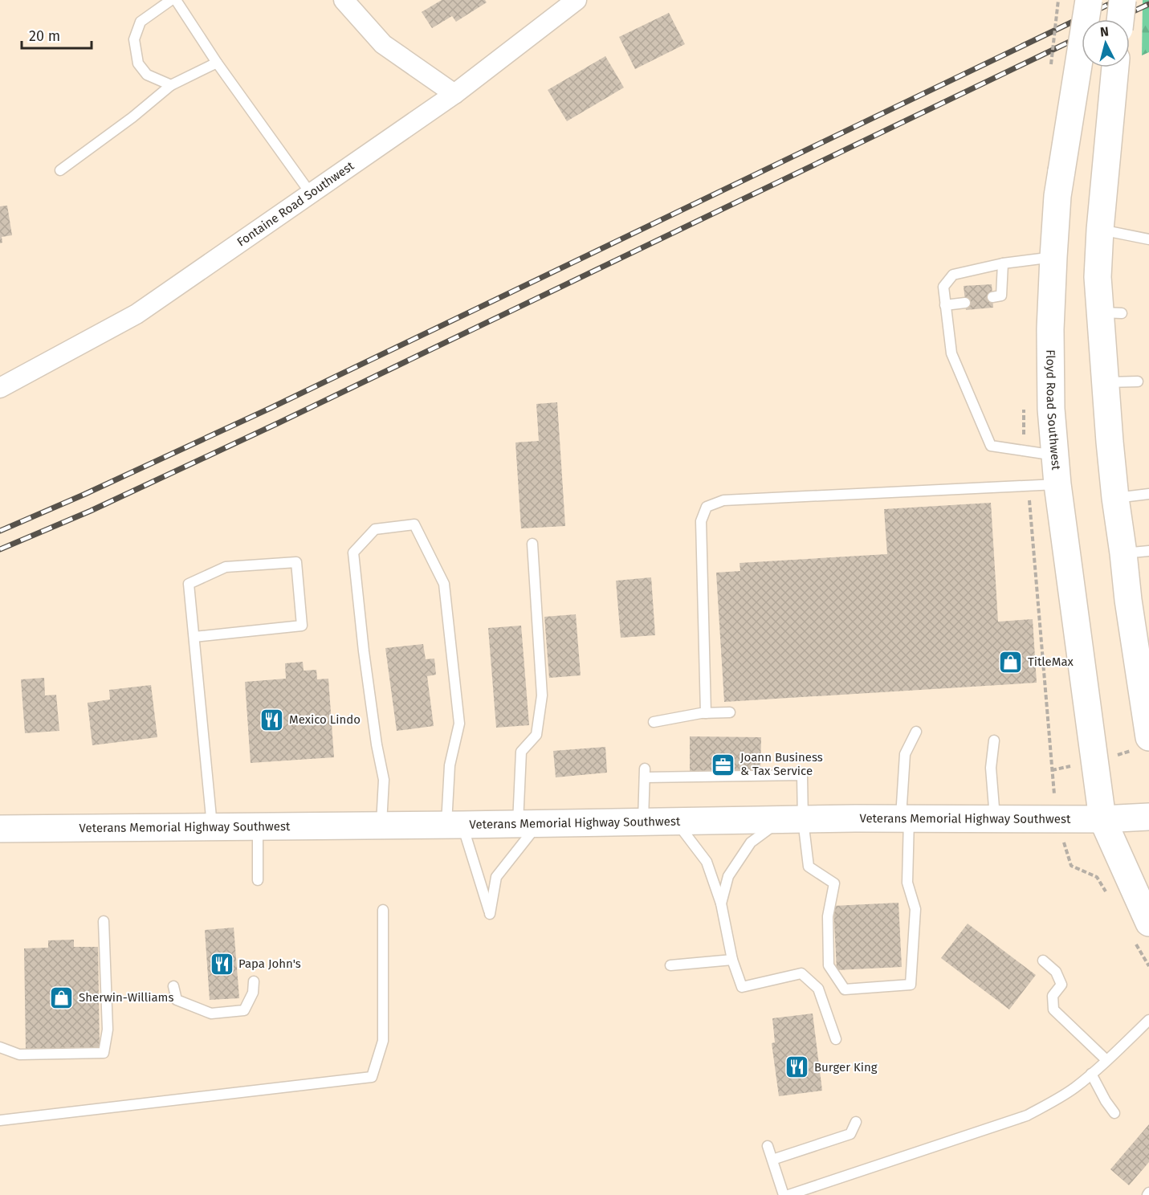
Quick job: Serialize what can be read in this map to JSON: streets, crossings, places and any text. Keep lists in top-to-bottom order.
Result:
{
  "streets": {
    "main road": ["Floyd Road Southwest", "Veterans Memorial Highway Southwest"],
    "street": ["Fontaine Road Southwest"]
  },
  "crossings": [
    ["Floyd Road Southwest", "Veterans Memorial Highway Southwest"]
  ],
  "places": {
    "shop": ["TitleMax", "Sherwin-Williams"],
    "restaurant": ["Mexico Lindo", "Papa John's", "Burger King"],
    "office": ["Joann Business & Tax Service"]
  },
  "scale_bar": "20 m",
  "north": "top"
}
